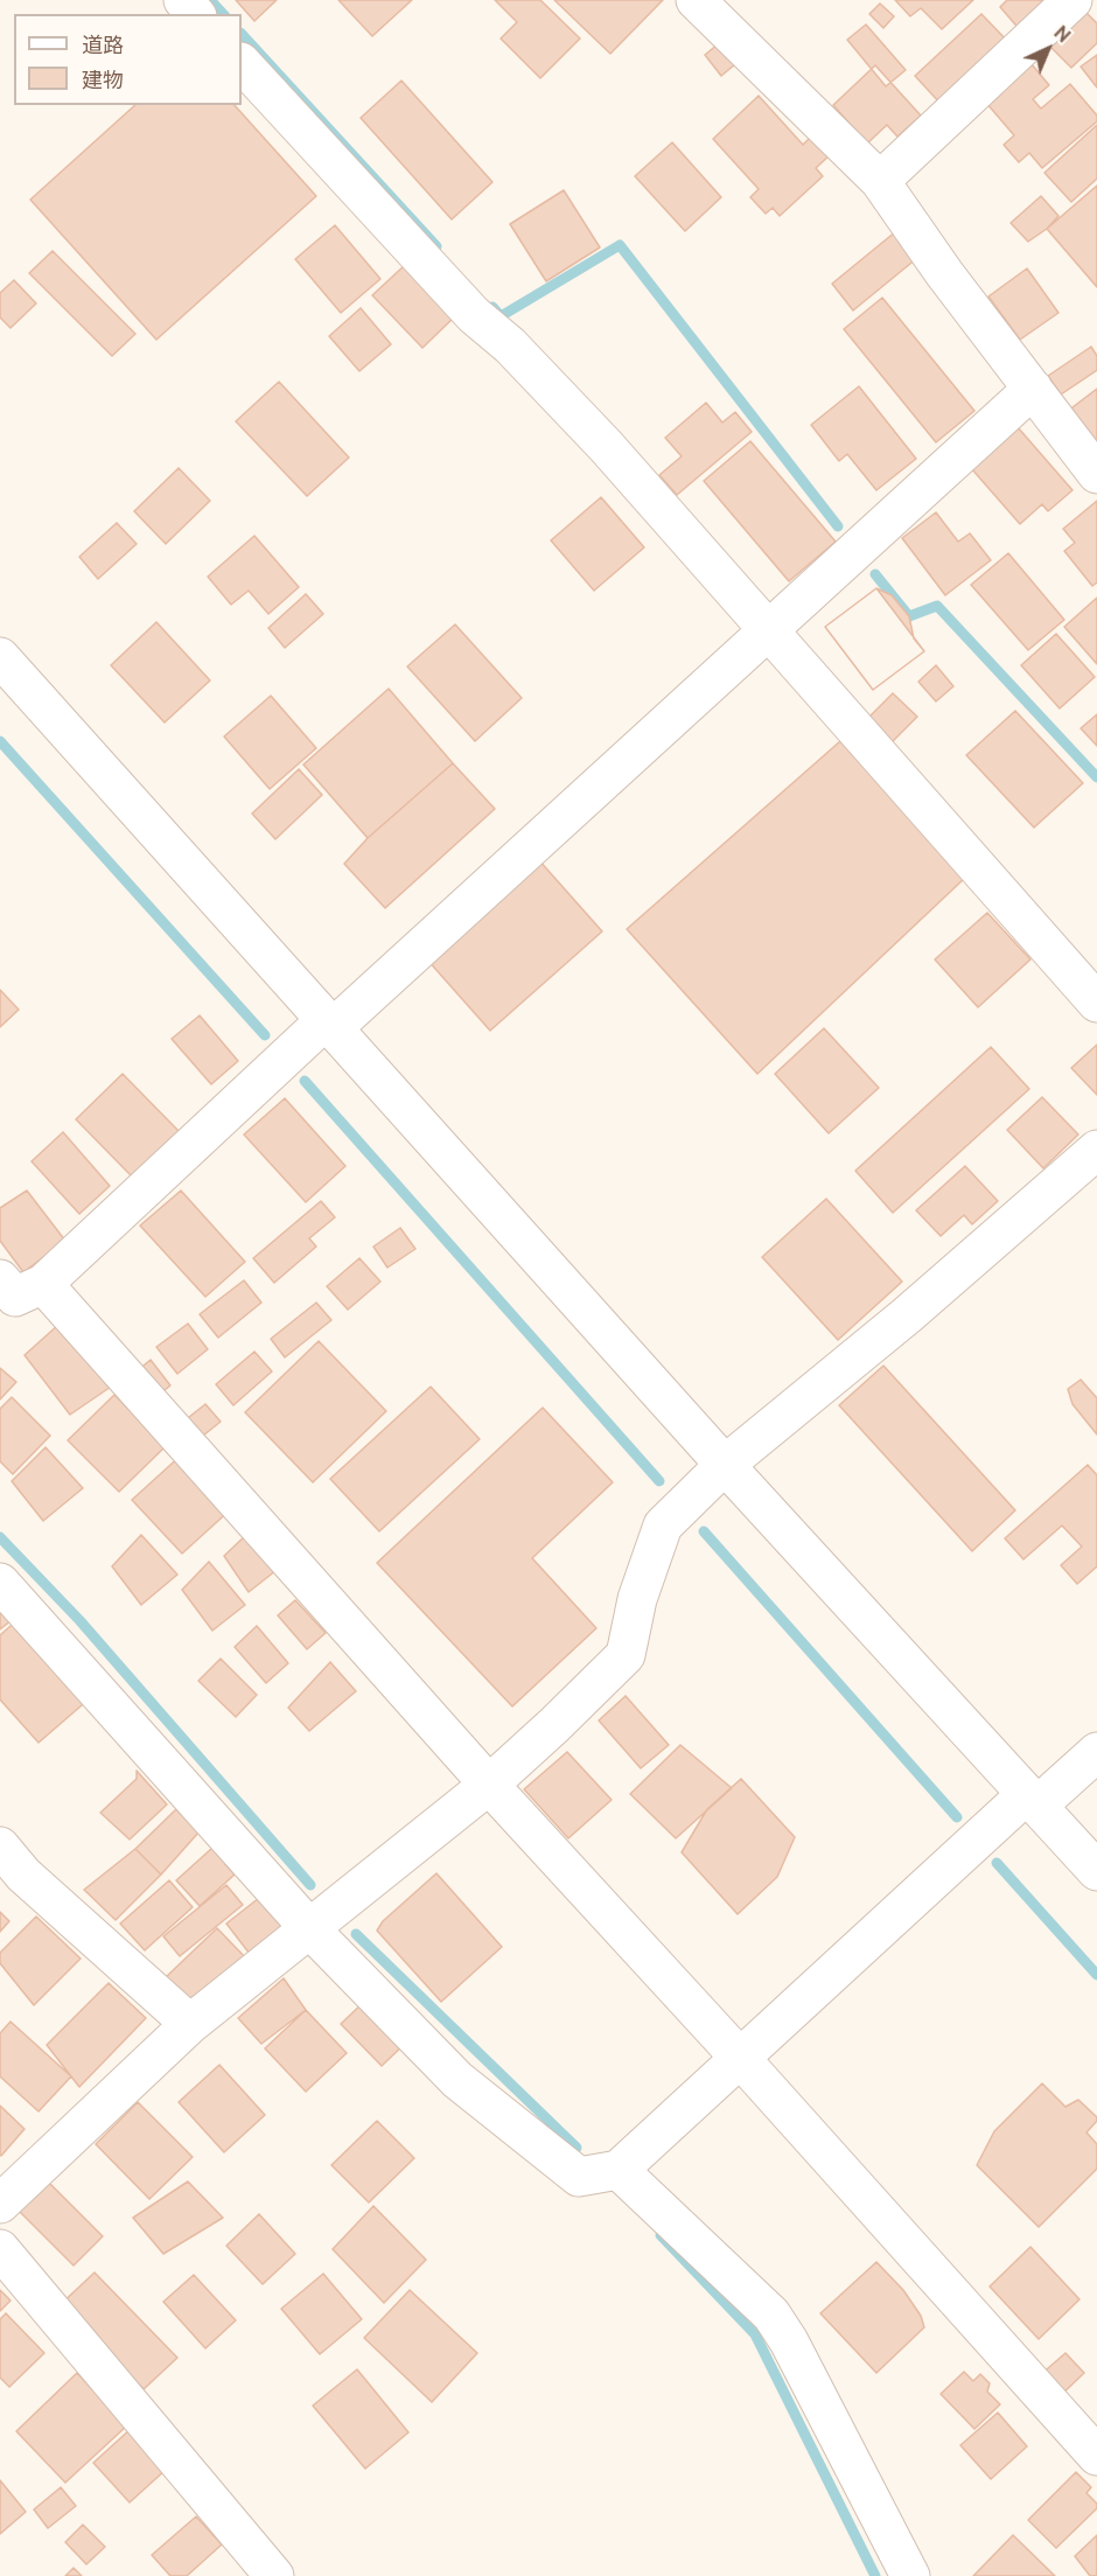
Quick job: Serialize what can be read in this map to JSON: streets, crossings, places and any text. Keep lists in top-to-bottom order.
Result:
{
  "legend": ["道路", "建物"],
  "north": "top right"
}
